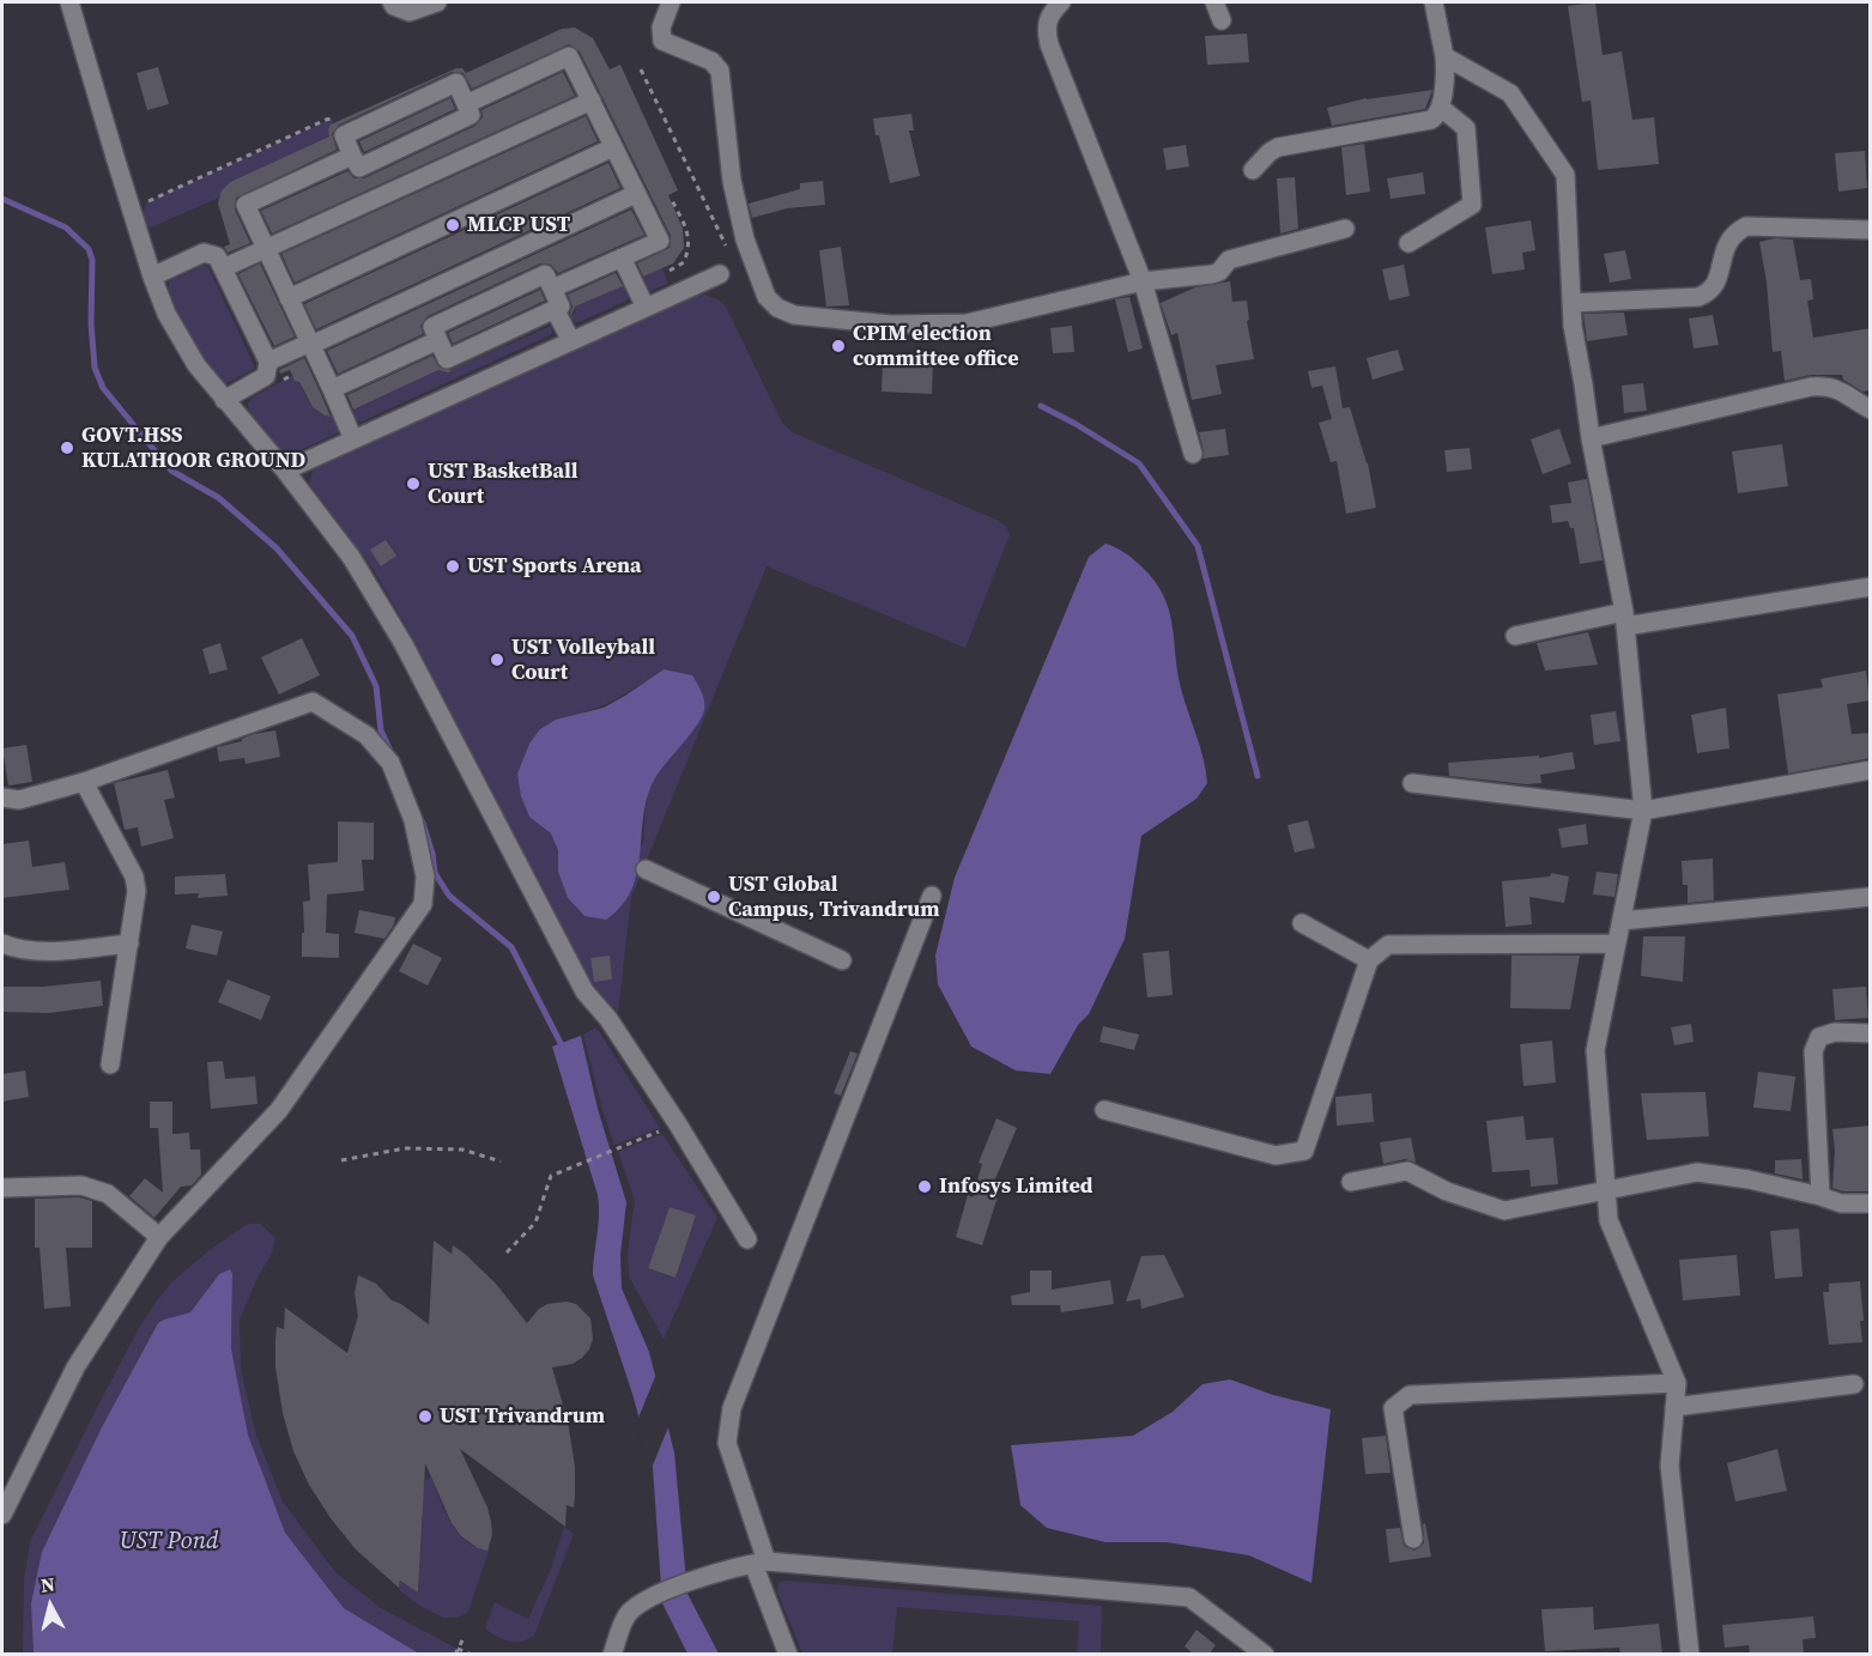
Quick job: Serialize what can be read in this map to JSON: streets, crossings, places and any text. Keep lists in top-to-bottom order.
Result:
{
  "water": ["UST Pond"],
  "places": [
    "MLCP UST",
    "CPIM election committee office",
    "GOVT.HSS KULATHOOR GROUND",
    "UST BasketBall Court",
    "UST Sports Arena",
    "UST Volleyball Court",
    "UST Global Campus, Trivandrum",
    "Infosys Limited",
    "UST Trivandrum"
  ],
  "north": "top"
}
